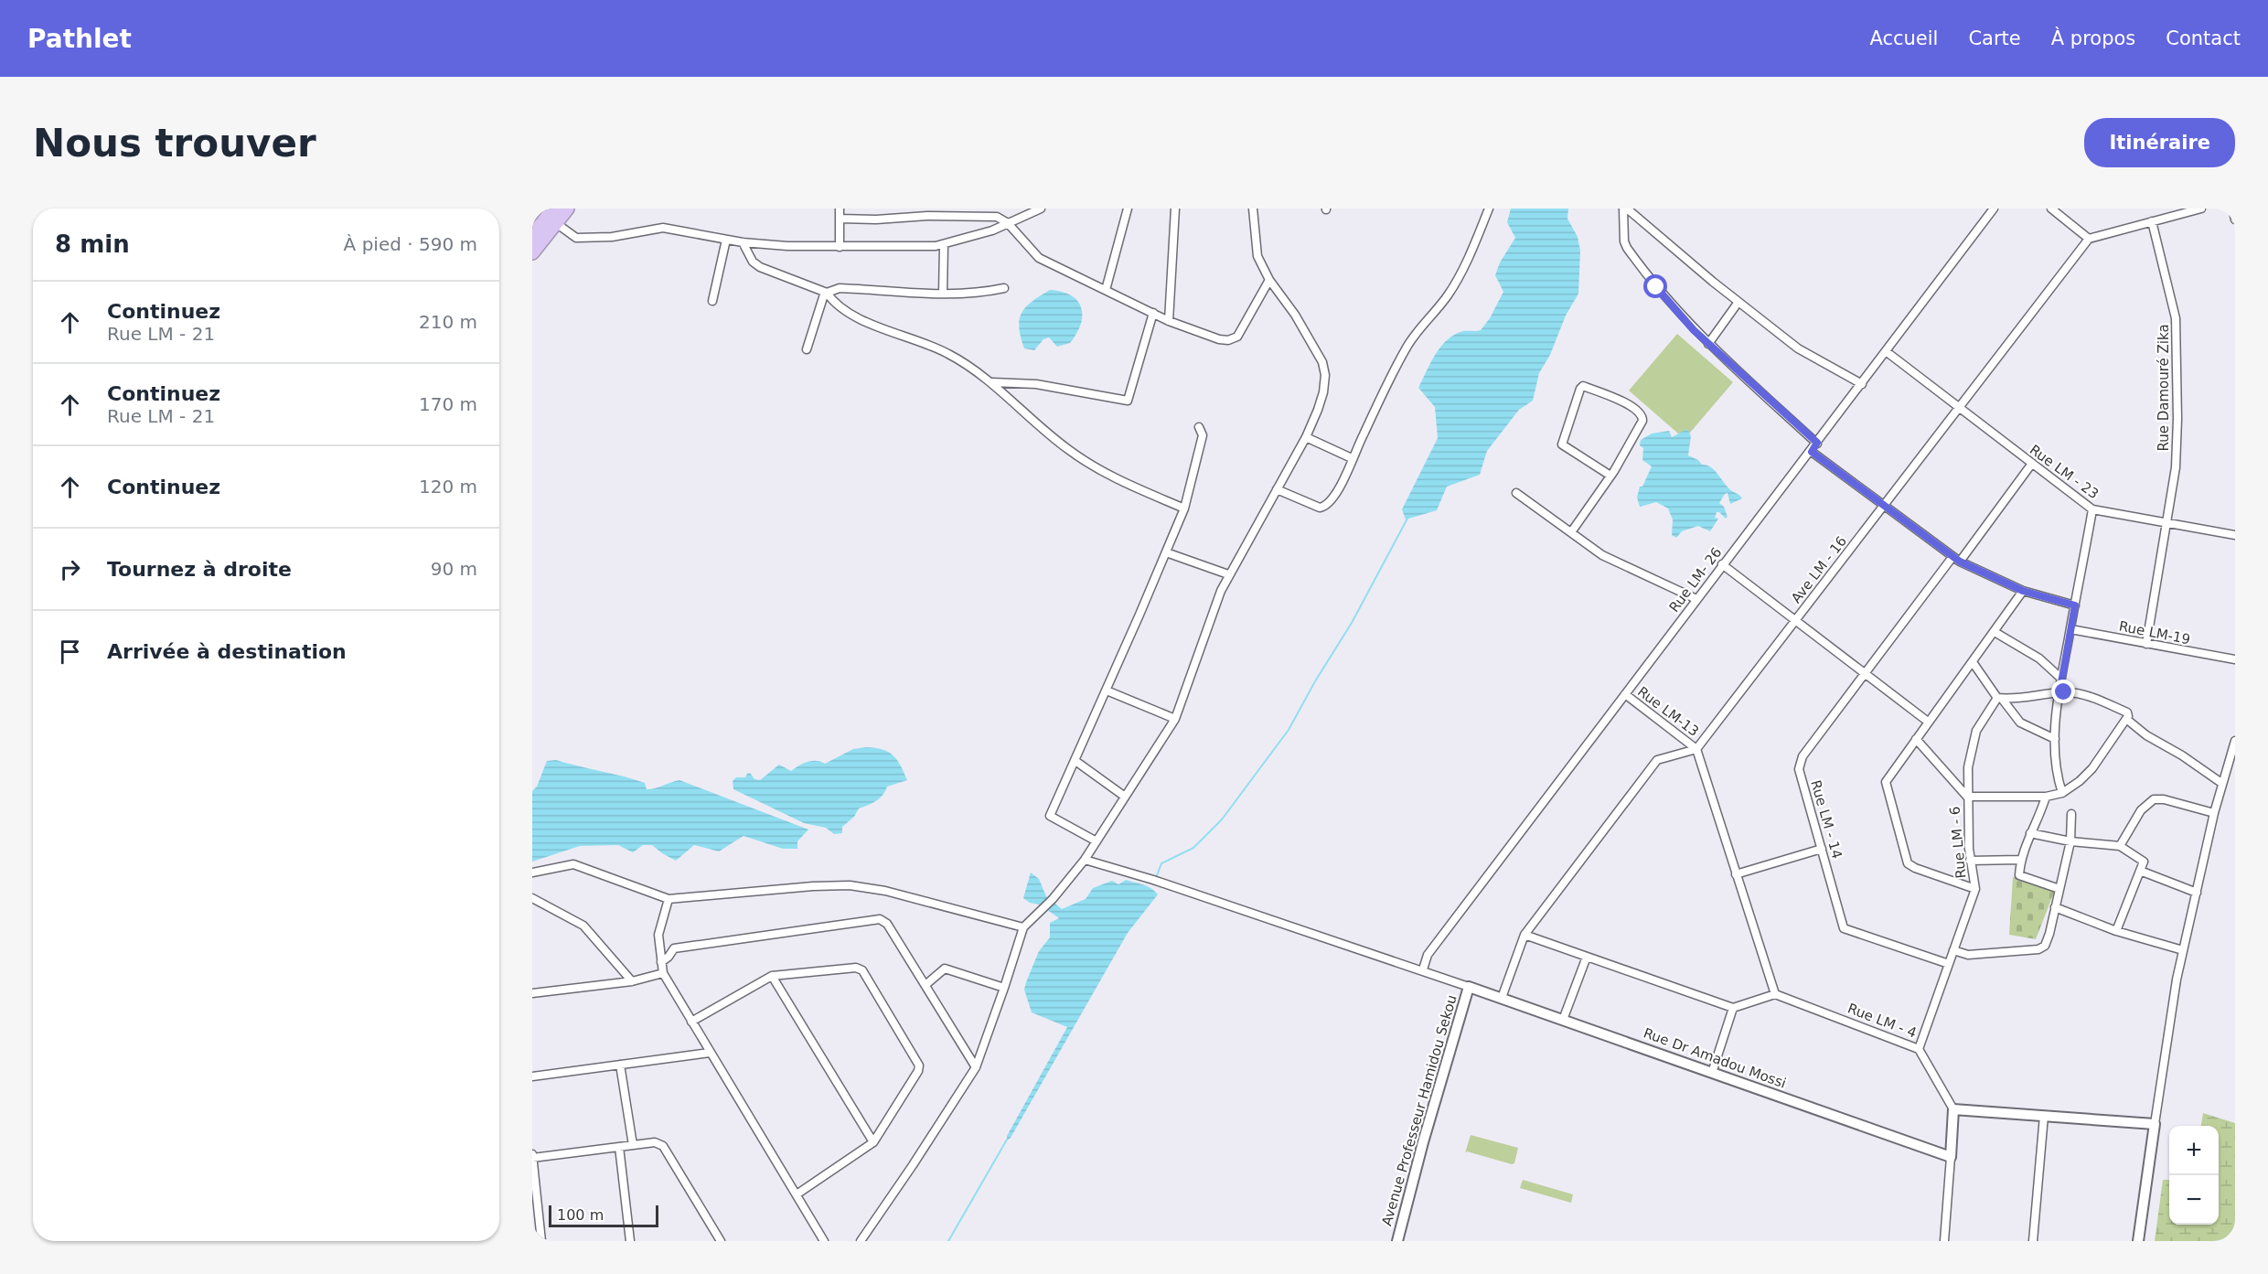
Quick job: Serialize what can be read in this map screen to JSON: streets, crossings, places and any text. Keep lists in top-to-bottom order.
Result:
{
  "streets": {
    "street": [
      "Rue Damouré Zika",
      "Rue LM - 23",
      "Ave LM - 16",
      "Rue LM- 26",
      "Rue LM-19",
      "Rue LM-13",
      "Rue LM - 14",
      "Rue LM - 6",
      "Rue LM - 4",
      "Rue Dr Amadou Mossi",
      "Avenue Professeur Hamidou Sekou"
    ]
  },
  "crossings": [
    ["Rue Damouré Zika", "Rue LM - 23"],
    ["Rue Damouré Zika", "Rue LM-19"],
    ["Rue LM - 23", "Ave LM - 16"],
    ["Rue LM - 23", "Rue LM- 26"],
    ["Ave LM - 16", "Rue LM-13"],
    ["Rue LM- 26", "Rue LM-13"],
    ["Rue LM - 14", "Rue LM - 6"],
    ["Rue LM - 6", "Rue LM - 4"],
    ["Rue Dr Amadou Mossi", "Avenue Professeur Hamidou Sekou"]
  ],
  "scale_bar": "100 m",
  "page": {
    "header": "Pathlet",
    "nav": [
      "Accueil",
      "Carte",
      "À propos",
      "Contact"
    ],
    "buttons": "Itinéraire",
    "title": "Nous trouver",
    "heading": ["8 min", "À pied · 590 m"],
    "list": [
      ["Continuez", "Rue LM - 21", "210 m"],
      ["Continuez", "Rue LM - 21", "170 m"],
      ["Continuez", "120 m"],
      ["Tournez à droite", "90 m"],
      "Arrivée à destination"
    ],
    "map_buttons": ["+", "−"],
    "scale": "100 m"
  }
}
